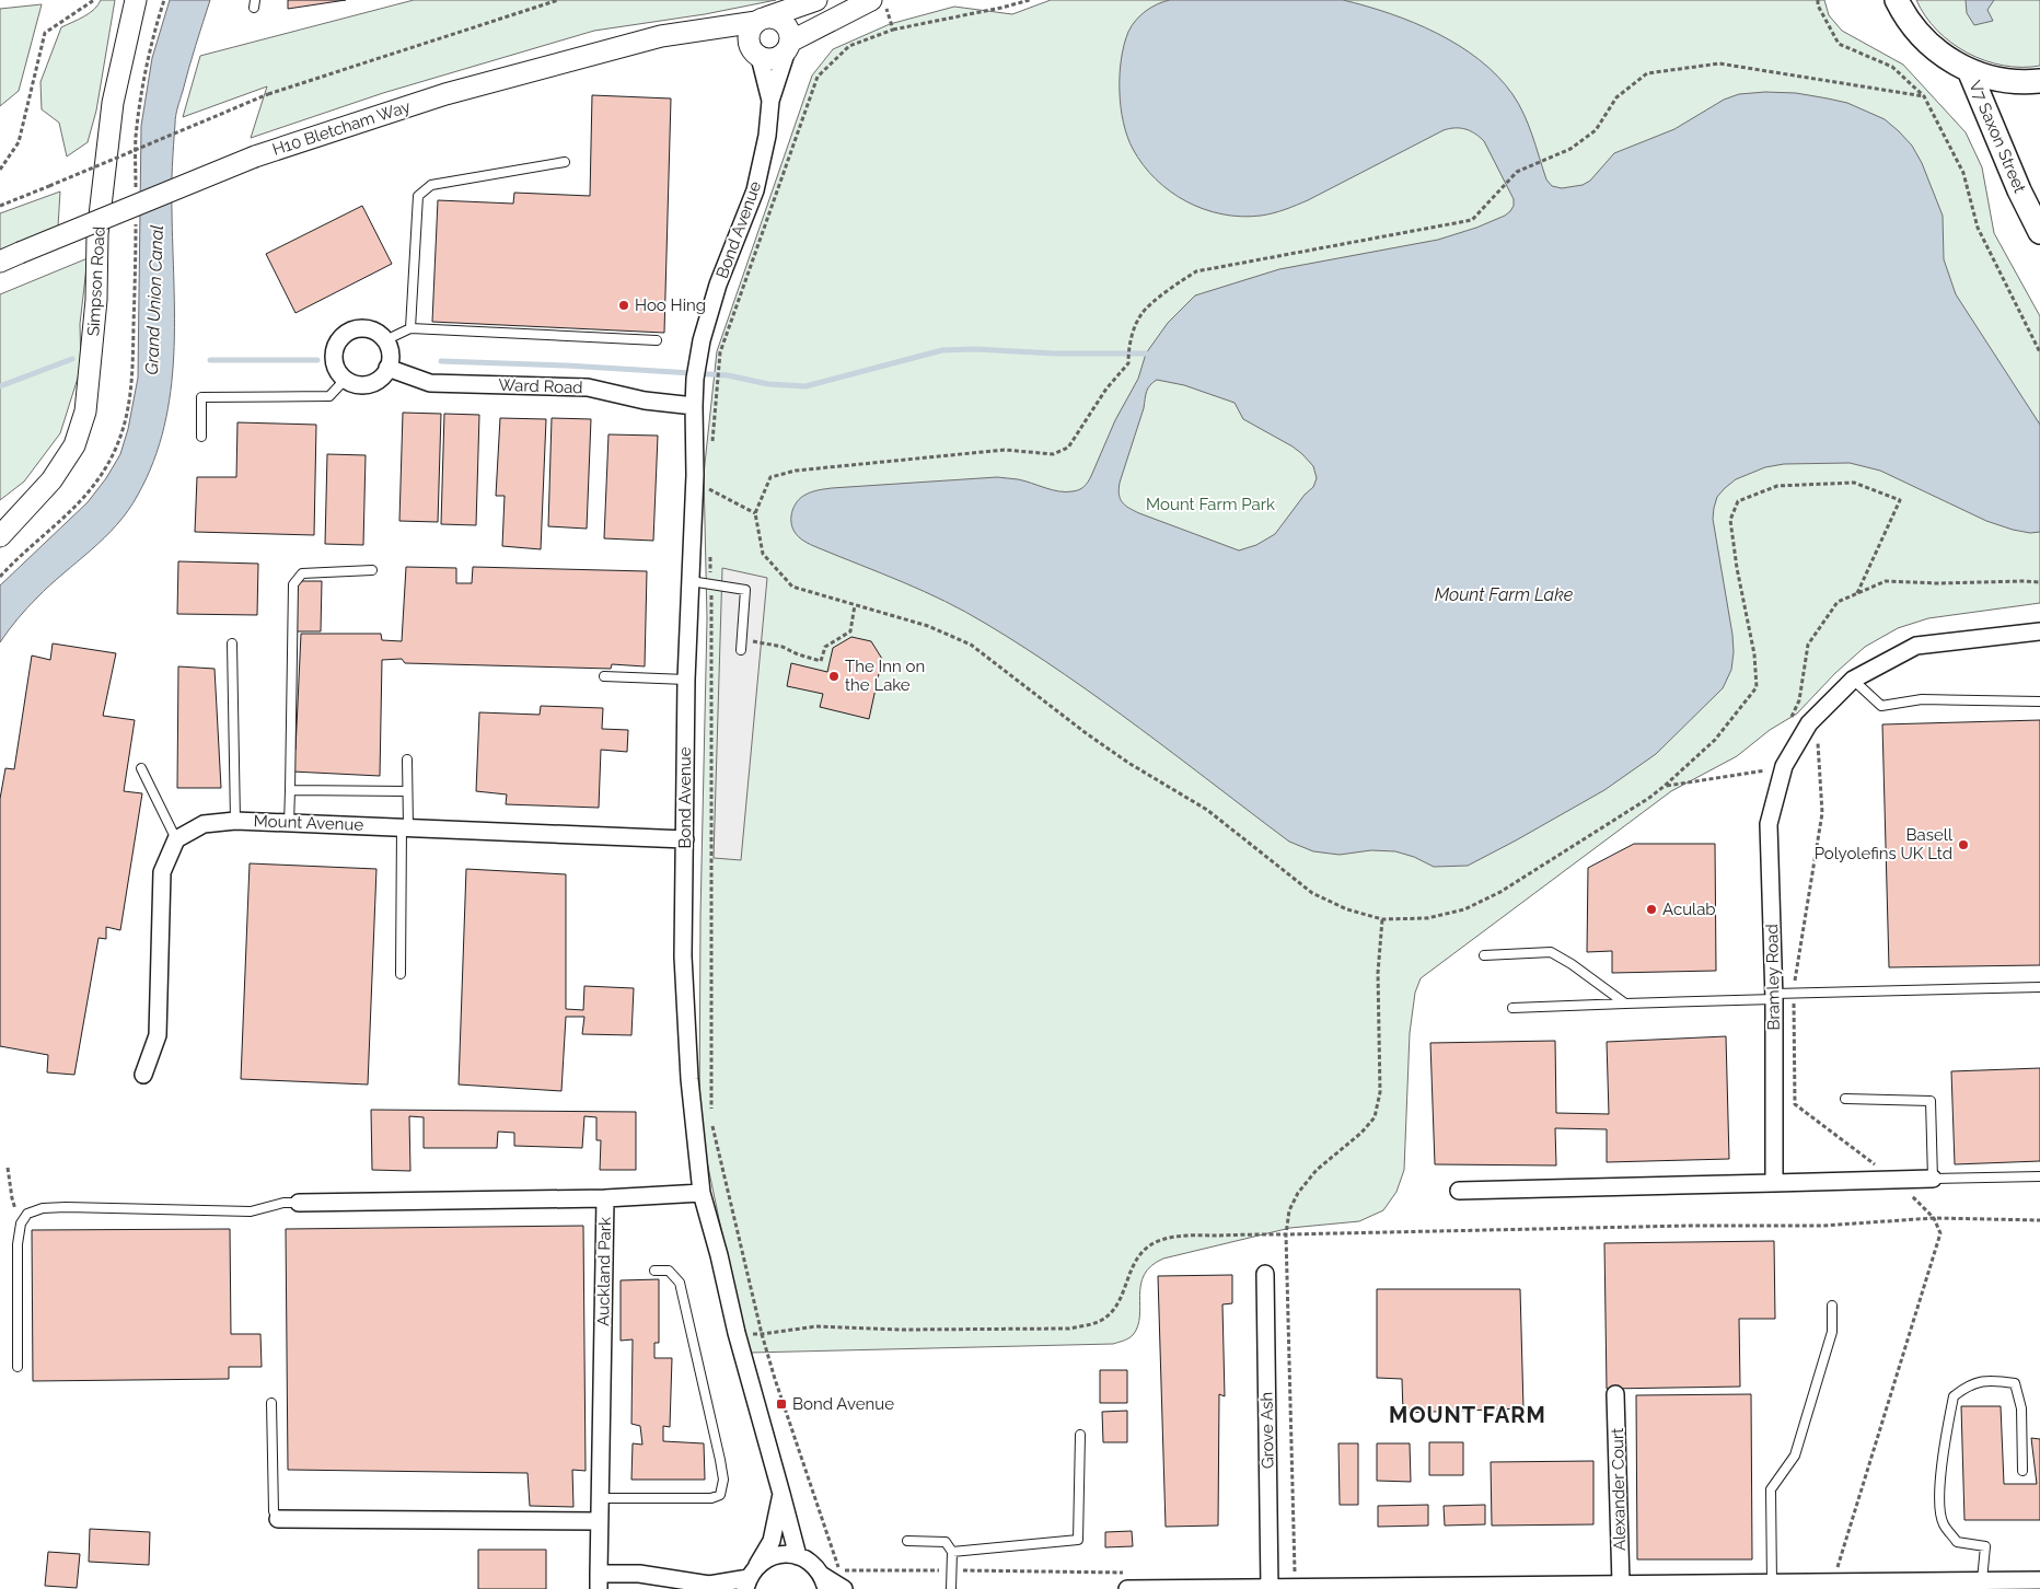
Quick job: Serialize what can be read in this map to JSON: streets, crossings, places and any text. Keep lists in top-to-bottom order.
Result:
{
  "streets": {
    "main road": ["V7 Saxon Street"],
    "street": [
      "H10 Bletcham Way",
      "Bond Avenue",
      "Simpson Road",
      "Ward Road",
      "Mount Avenue",
      "Bramley Road",
      "Auckland Park",
      "Grove Ash",
      "Alexander Court"
    ]
  },
  "crossings": [
    ["H10 Bletcham Way", "Bond Avenue"],
    ["Bond Avenue", "Ward Road"],
    ["Bond Avenue", "Mount Avenue"],
    ["Bond Avenue", "Auckland Park"]
  ],
  "districts": ["MOUNT FARM"],
  "water": ["Grand Union Canal", "Mount Farm Lake"],
  "parks": ["Mount Farm Park"],
  "places": {
    "other": [
      "Hoo Hing",
      "The Inn on the Lake",
      "Basell Polyolefins UK Ltd",
      "Aculab"
    ],
    "transit": ["Bond Avenue"]
  }
}
